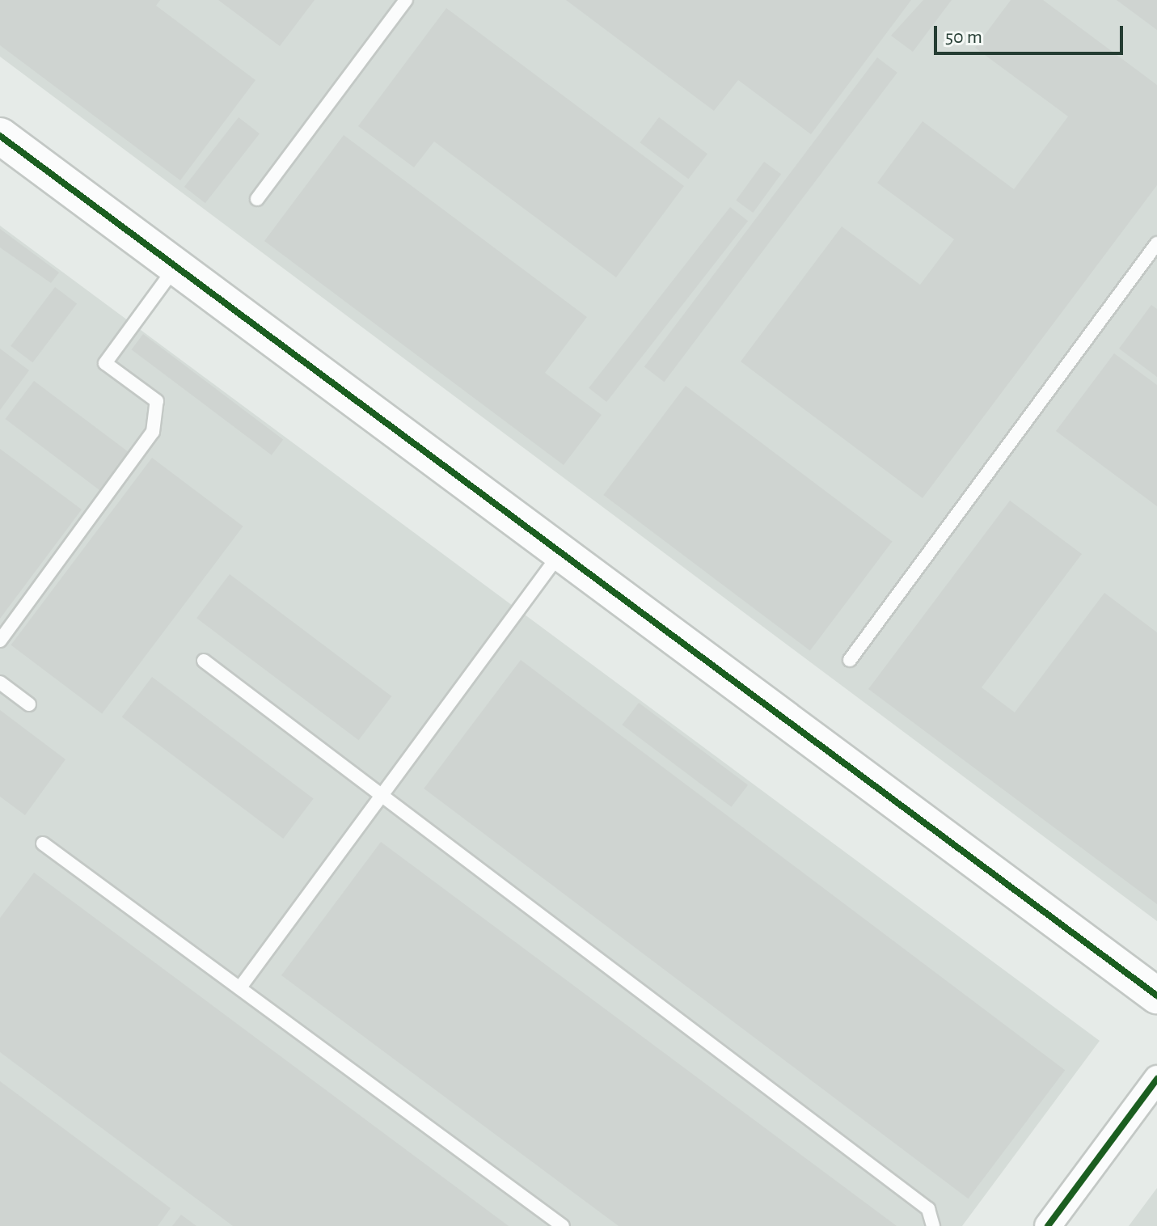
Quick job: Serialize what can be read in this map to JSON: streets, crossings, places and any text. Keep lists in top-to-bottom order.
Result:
{
  "scale_bar": "50 m"
}
